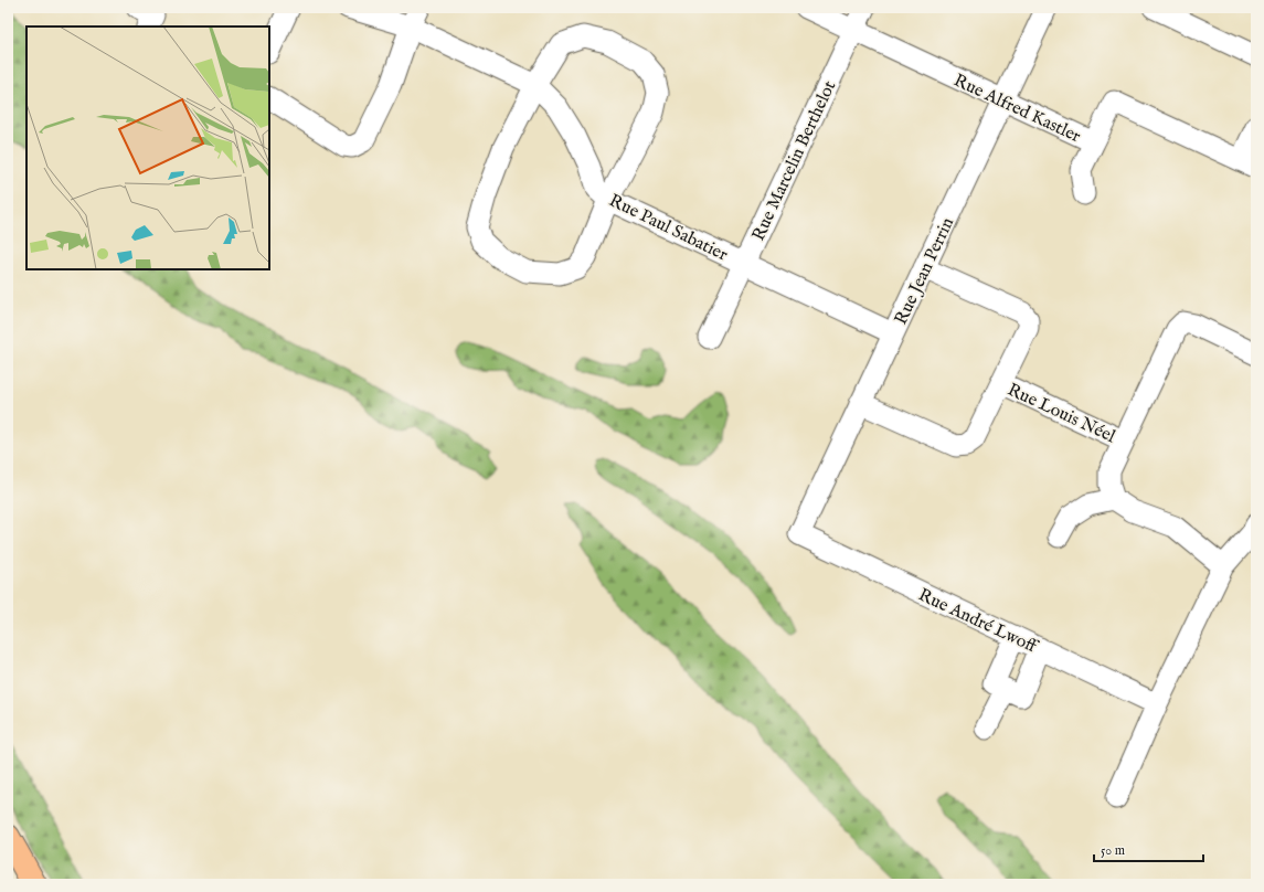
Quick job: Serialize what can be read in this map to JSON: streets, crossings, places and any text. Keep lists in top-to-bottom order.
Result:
{
  "streets": {
    "street": [
      "Rue Alfred Kastler",
      "Rue Marcelin Berthelot",
      "Rue Paul Sabatier",
      "Rue Jean Perrin",
      "Rue Louis Néel",
      "Rue André Lwoff"
    ]
  },
  "crossings": [
    ["Rue Alfred Kastler", "Rue Marcelin Berthelot"],
    ["Rue Alfred Kastler", "Rue Jean Perrin"],
    ["Rue Marcelin Berthelot", "Rue Paul Sabatier"],
    ["Rue Paul Sabatier", "Rue Jean Perrin"],
    ["Rue Jean Perrin", "Rue André Lwoff"]
  ],
  "scale_bar": "50 m"
}
